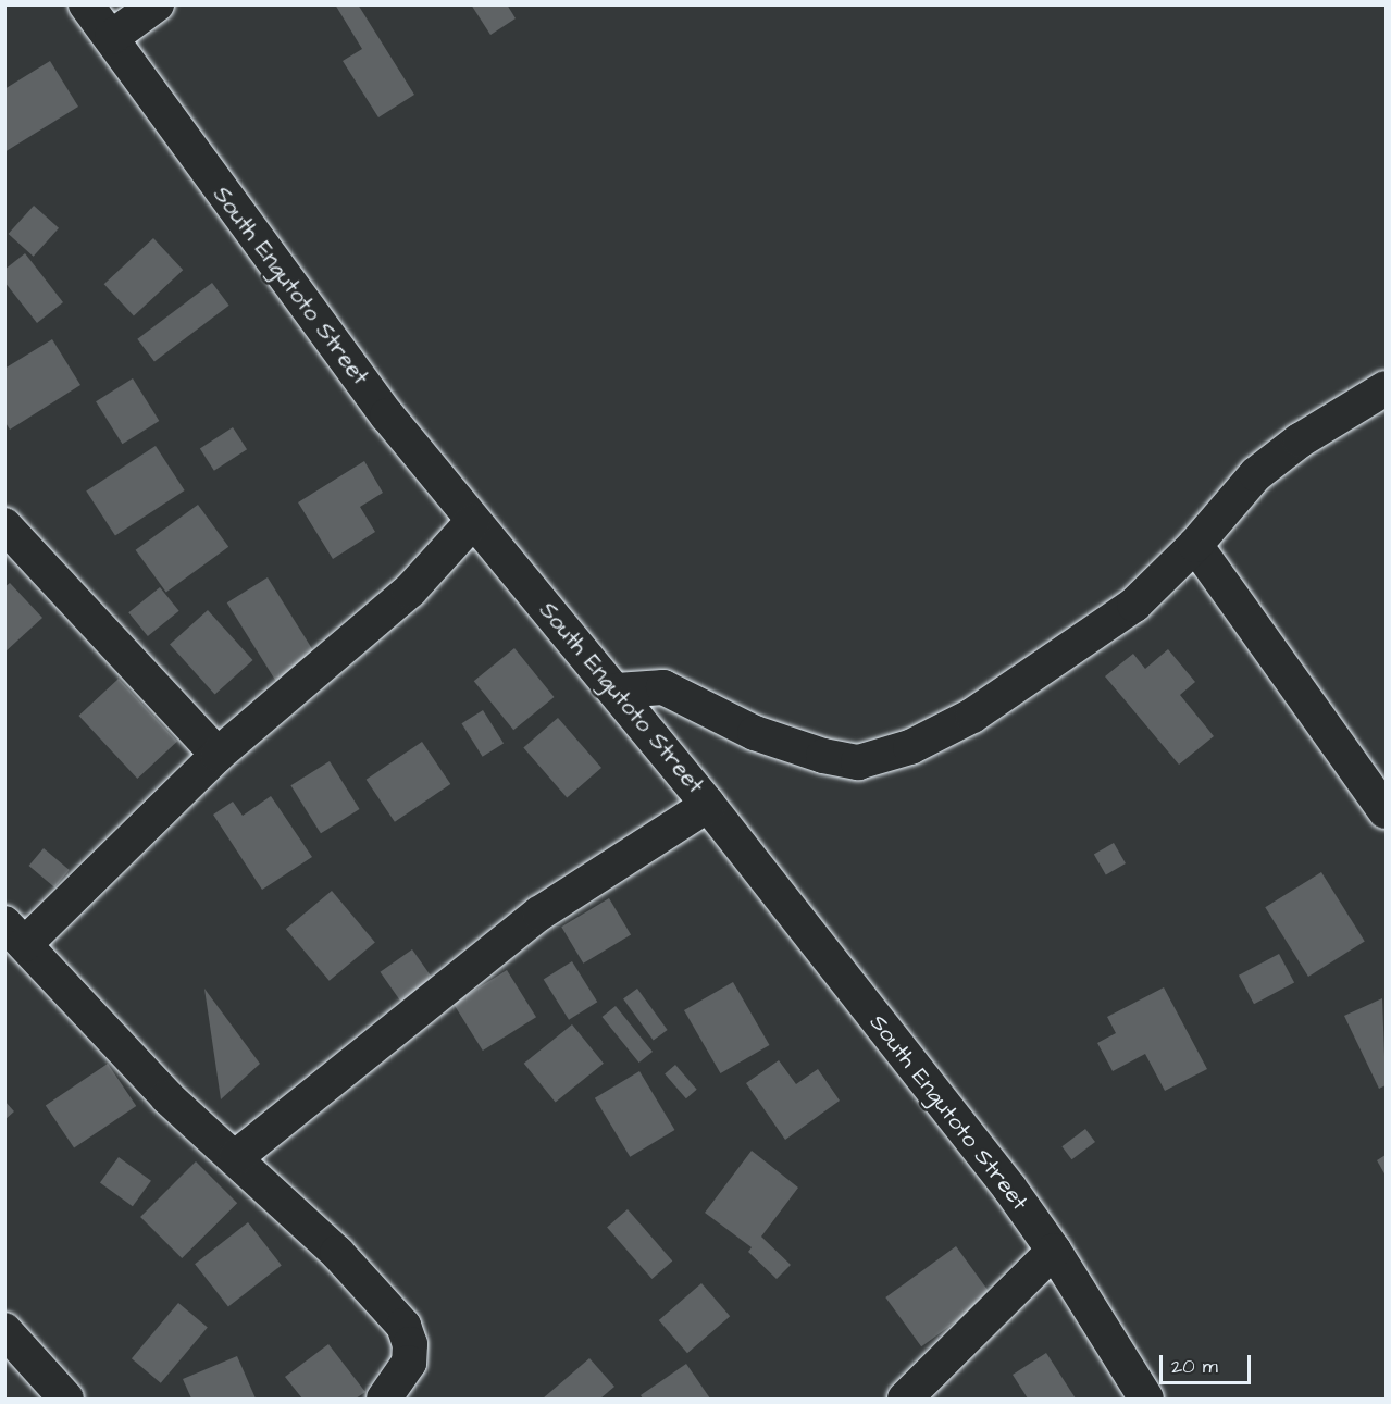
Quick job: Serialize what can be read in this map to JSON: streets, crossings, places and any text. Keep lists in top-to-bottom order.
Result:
{
  "streets": {
    "street": ["South Engutoto Street"]
  },
  "scale_bar": "20 m"
}
